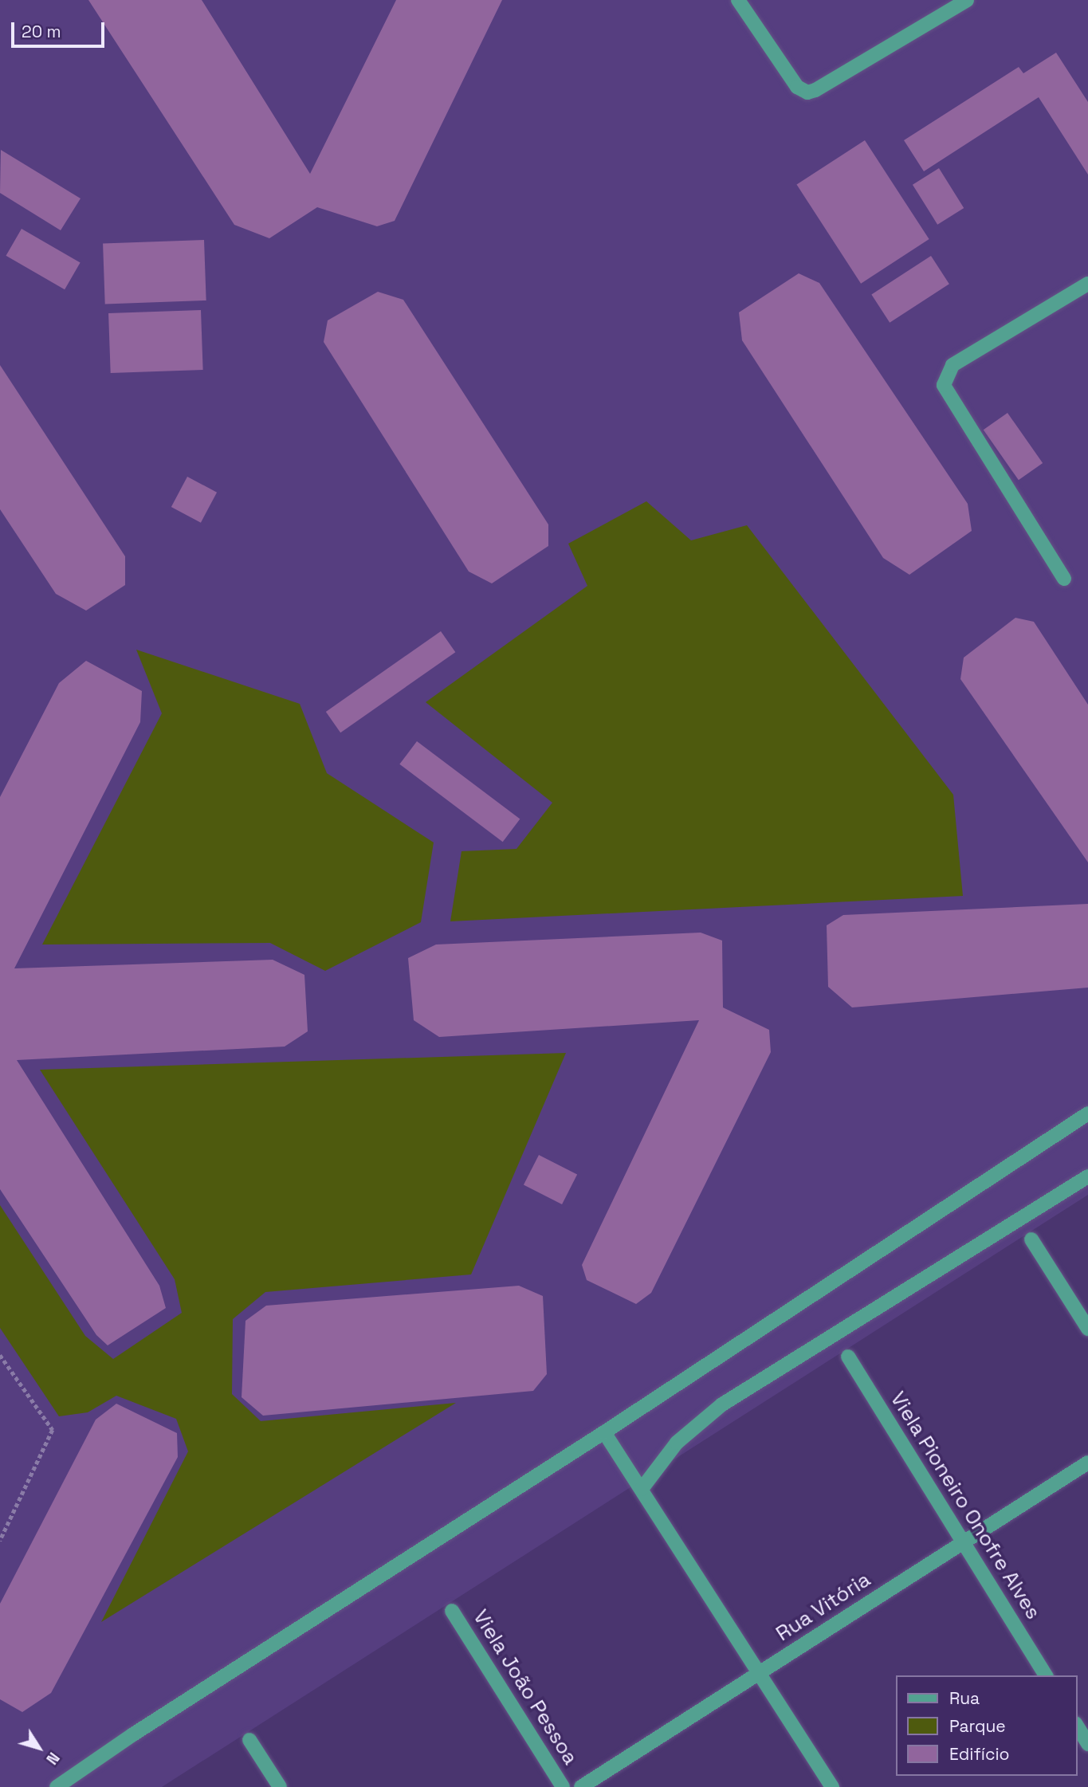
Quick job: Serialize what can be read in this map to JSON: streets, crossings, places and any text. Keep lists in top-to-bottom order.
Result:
{
  "streets": {
    "street": ["Viela Pioneiro Onofre Alves", "Rua Vitória", "Viela João Pessoa"]
  },
  "crossings": [
    ["Viela Pioneiro Onofre Alves", "Rua Vitória"]
  ],
  "legend": ["Rua", "Parque", "Edifício"],
  "scale_bar": "20 m",
  "north": "bottom right"
}
